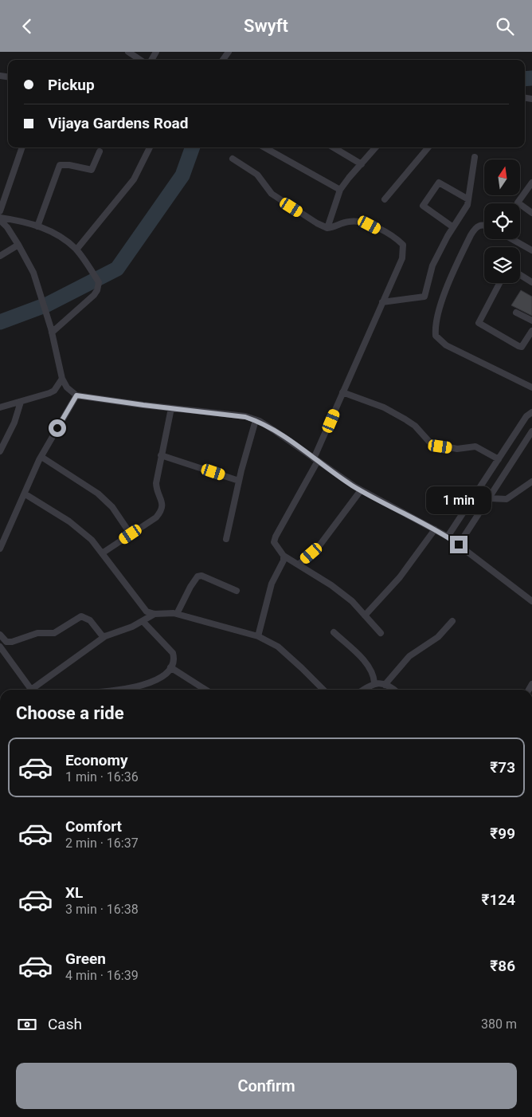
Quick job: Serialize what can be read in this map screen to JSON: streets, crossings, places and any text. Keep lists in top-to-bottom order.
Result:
{
  "north": "top",
  "page": {
    "header": "Swyft",
    "banner": ["Pickup", "Vijaya Gardens Road"],
    "bubble": "1 min",
    "heading": "Choose a ride",
    "list": [
      {
        "name": "Economy",
        "note": "1 min · 16:36",
        "value": "₹73"
      },
      {
        "name": "Comfort",
        "note": "2 min · 16:37",
        "value": "₹99"
      },
      {
        "name": "XL",
        "note": "3 min · 16:38",
        "value": "₹124"
      },
      {
        "name": "Green",
        "note": "4 min · 16:39",
        "value": "₹86"
      }
    ],
    "pay": ["Cash", "380 m"],
    "buttons": "Confirm"
  }
}
